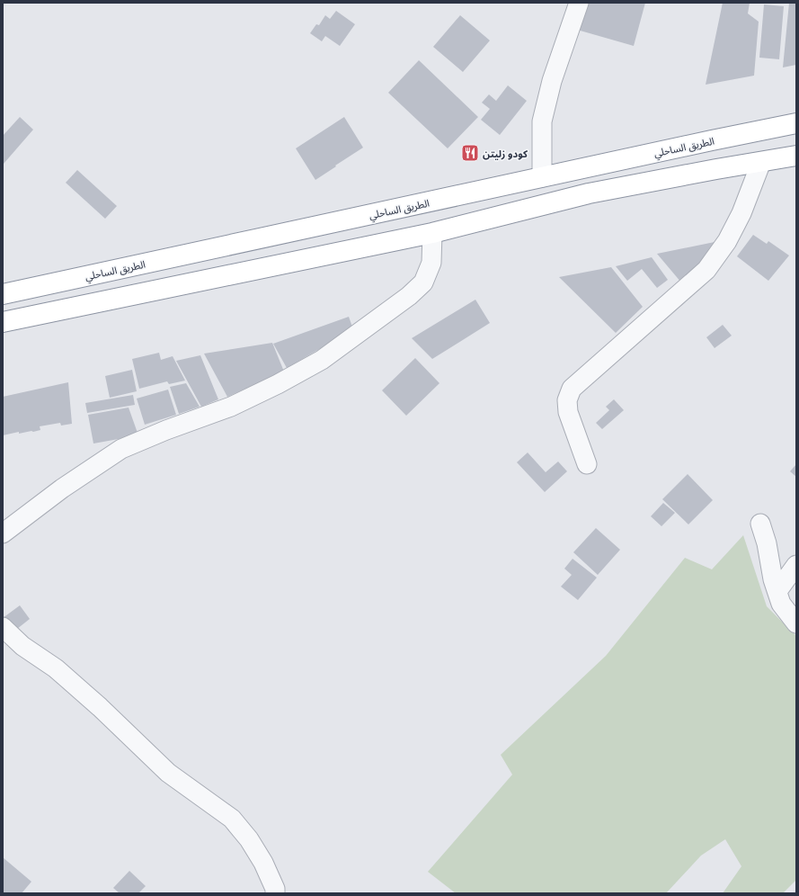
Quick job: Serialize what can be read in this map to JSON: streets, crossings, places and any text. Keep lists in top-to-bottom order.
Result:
{
  "streets": {
    "highway": ["الطريق الساحلي"]
  },
  "places": {
    "restaurant": ["كودو زليتن"]
  }
}
